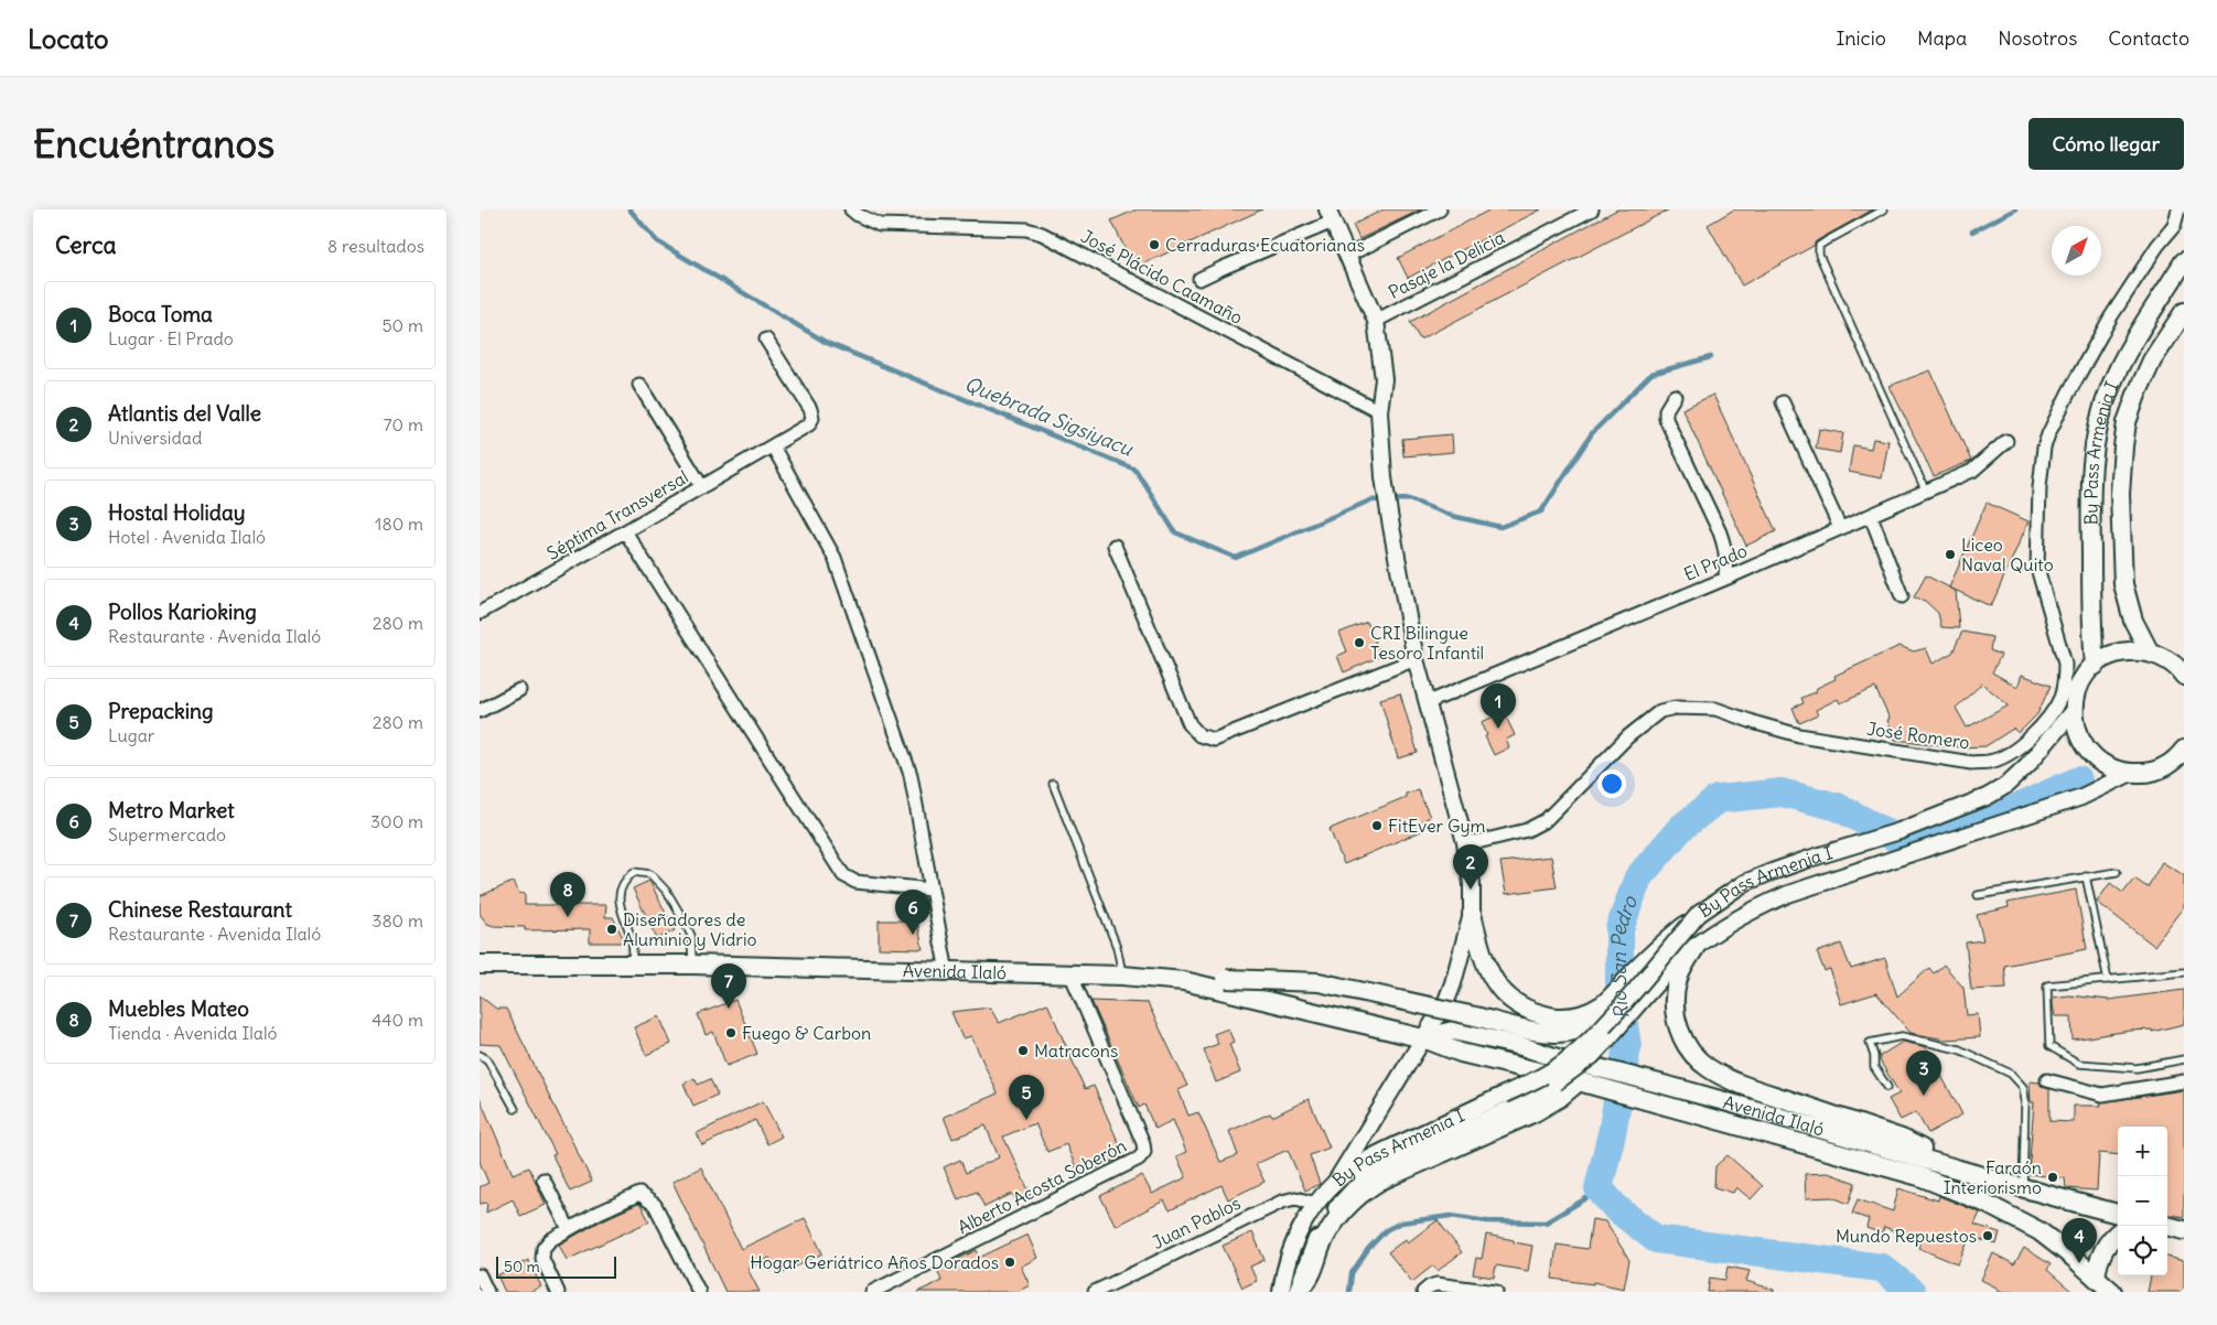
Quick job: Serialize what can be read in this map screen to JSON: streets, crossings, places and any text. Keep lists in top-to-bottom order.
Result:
{
  "streets": {
    "main road": ["By Pass Armenia I", "Avenida Ilaló"],
    "street": [
      "Pasaje la Delicia",
      "José Plácido Caamaño",
      "Séptima Transversal",
      "El Prado",
      "José Romero",
      "Alberto Acosta Soberón",
      "Juan Pablos"
    ]
  },
  "crossings": [
    ["By Pass Armenia I", "Juan Pablos"],
    ["Avenida Ilaló", "Alberto Acosta Soberón"]
  ],
  "water": ["Quebrada Sigsiyacu", "Río San Pedro"],
  "places": [
    "Cerraduras Ecuatorianas",
    "Liceo Naval Quito",
    "CRI Bilingue Tesoro Infantil",
    "FitEver Gym",
    "Diseñadores de Aluminio y Vidrio",
    "Fuego & Carbon",
    "Matracons",
    "Faraón Interiorismo",
    "Mundo Repuestos",
    "Hogar Geriátrico Años Dorados"
  ],
  "scale_bar": "50 m",
  "north": "top right",
  "page": {
    "header": "Locato",
    "nav": [
      "Inicio",
      "Mapa",
      "Nosotros",
      "Contacto"
    ],
    "buttons": "Cómo llegar",
    "title": "Encuéntranos",
    "heading": ["Cerca", "8 resultados"],
    "list": [
      {
        "mark": "1",
        "name": "Boca Toma",
        "note": "Lugar · El Prado",
        "value": "50 m"
      },
      {
        "mark": "2",
        "name": "Atlantis del Valle",
        "note": "Universidad",
        "value": "70 m"
      },
      {
        "mark": "3",
        "name": "Hostal Holiday",
        "note": "Hotel · Avenida Ilaló",
        "value": "180 m"
      },
      {
        "mark": "4",
        "name": "Pollos Karioking",
        "note": "Restaurante · Avenida Ilaló",
        "value": "280 m"
      },
      {
        "mark": "5",
        "name": "Prepacking",
        "note": "Lugar",
        "value": "280 m"
      },
      {
        "mark": "6",
        "name": "Metro Market",
        "note": "Supermercado",
        "value": "300 m"
      },
      {
        "mark": "7",
        "name": "Chinese Restaurant",
        "note": "Restaurante · Avenida Ilaló",
        "value": "380 m"
      },
      {
        "mark": "8",
        "name": "Muebles Mateo",
        "note": "Tienda · Avenida Ilaló",
        "value": "440 m"
      }
    ],
    "pins": [
      "1",
      "2",
      "8",
      "6",
      "7",
      "3",
      "5",
      "4"
    ],
    "map_buttons": ["+", "−"],
    "scale": "50 m"
  }
}
